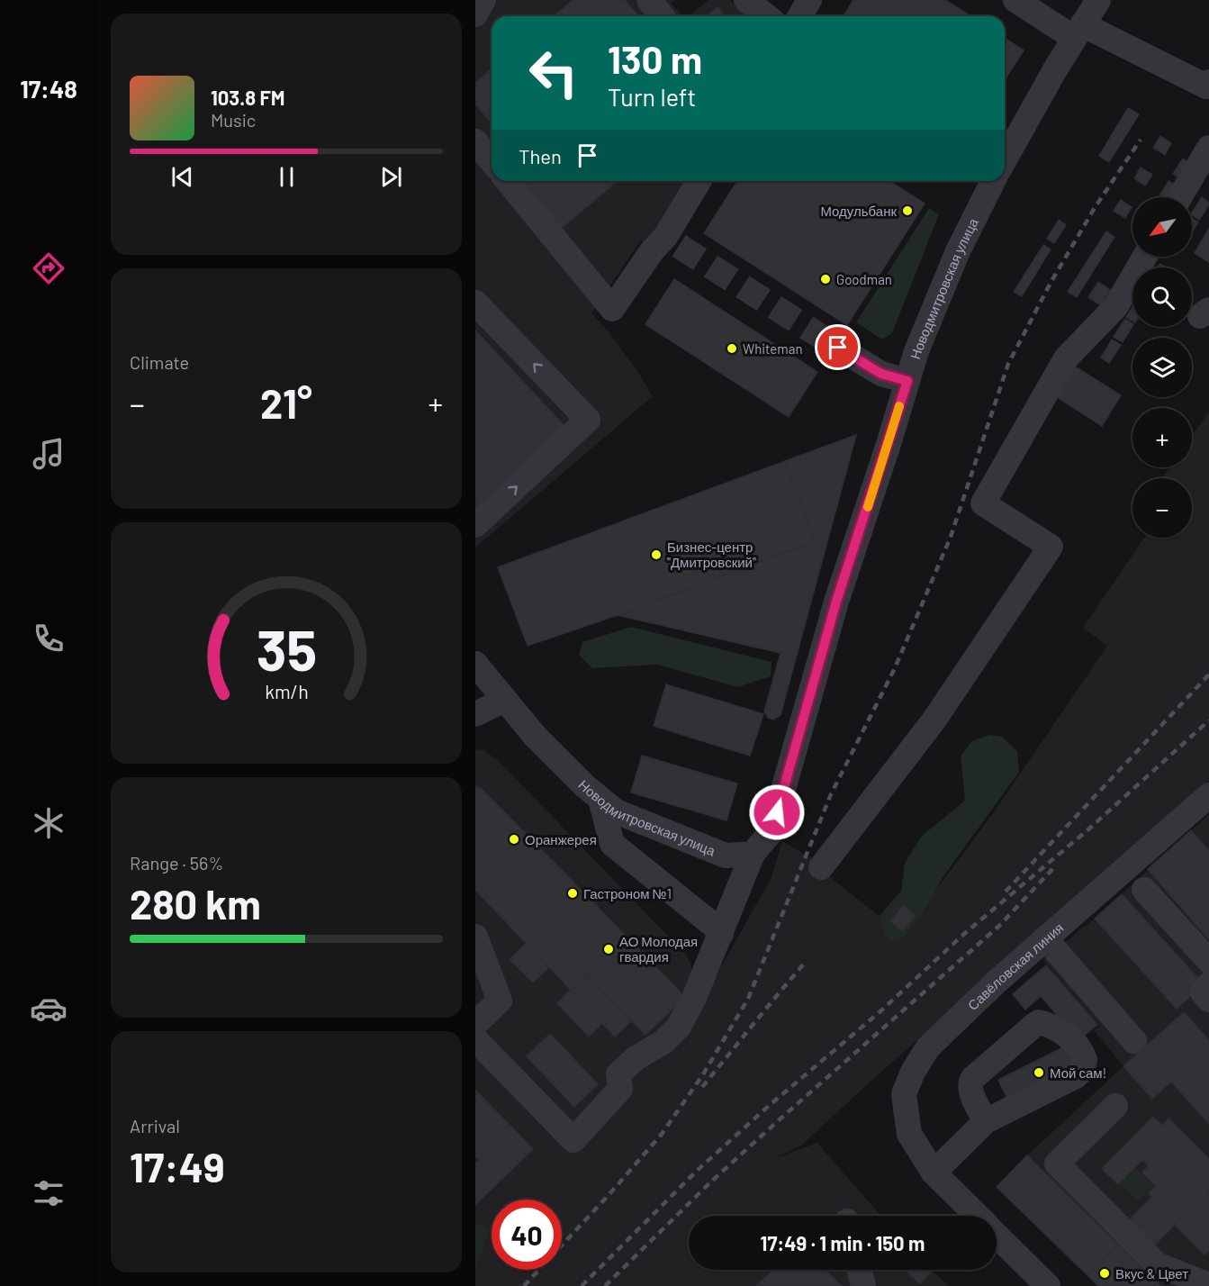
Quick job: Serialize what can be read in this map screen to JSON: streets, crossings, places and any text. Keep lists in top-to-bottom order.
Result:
{
  "streets": {
    "street": ["Новодмитровская улица", "Савёловская линия"]
  },
  "places": [
    "Модульбанк",
    "Goodman",
    "Whiteman",
    "Бизнес-центр \"Дмитровский\"",
    "Оранжерея",
    "Гастроном №1",
    "АО Молодая гвардия",
    "Мой сам!",
    "Вкус & Цвет"
  ],
  "north": "bottom left",
  "page": {
    "tabs": "17:48",
    "turn": ["130 m", "Turn left"],
    "song": ["103.8 FM", "Music"],
    "then": "Then",
    "map_buttons": ["+", "−"],
    "tile": [
      "Climate",
      ["Range · 56%", "280 km"],
      ["Arrival", "17:49"]
    ],
    "heat": ["−", "21°", "+"],
    "limit": "40",
    "trip": "17:49 · 1 min · 150 m",
    "gauge": ["35", "km/h"]
  }
}
